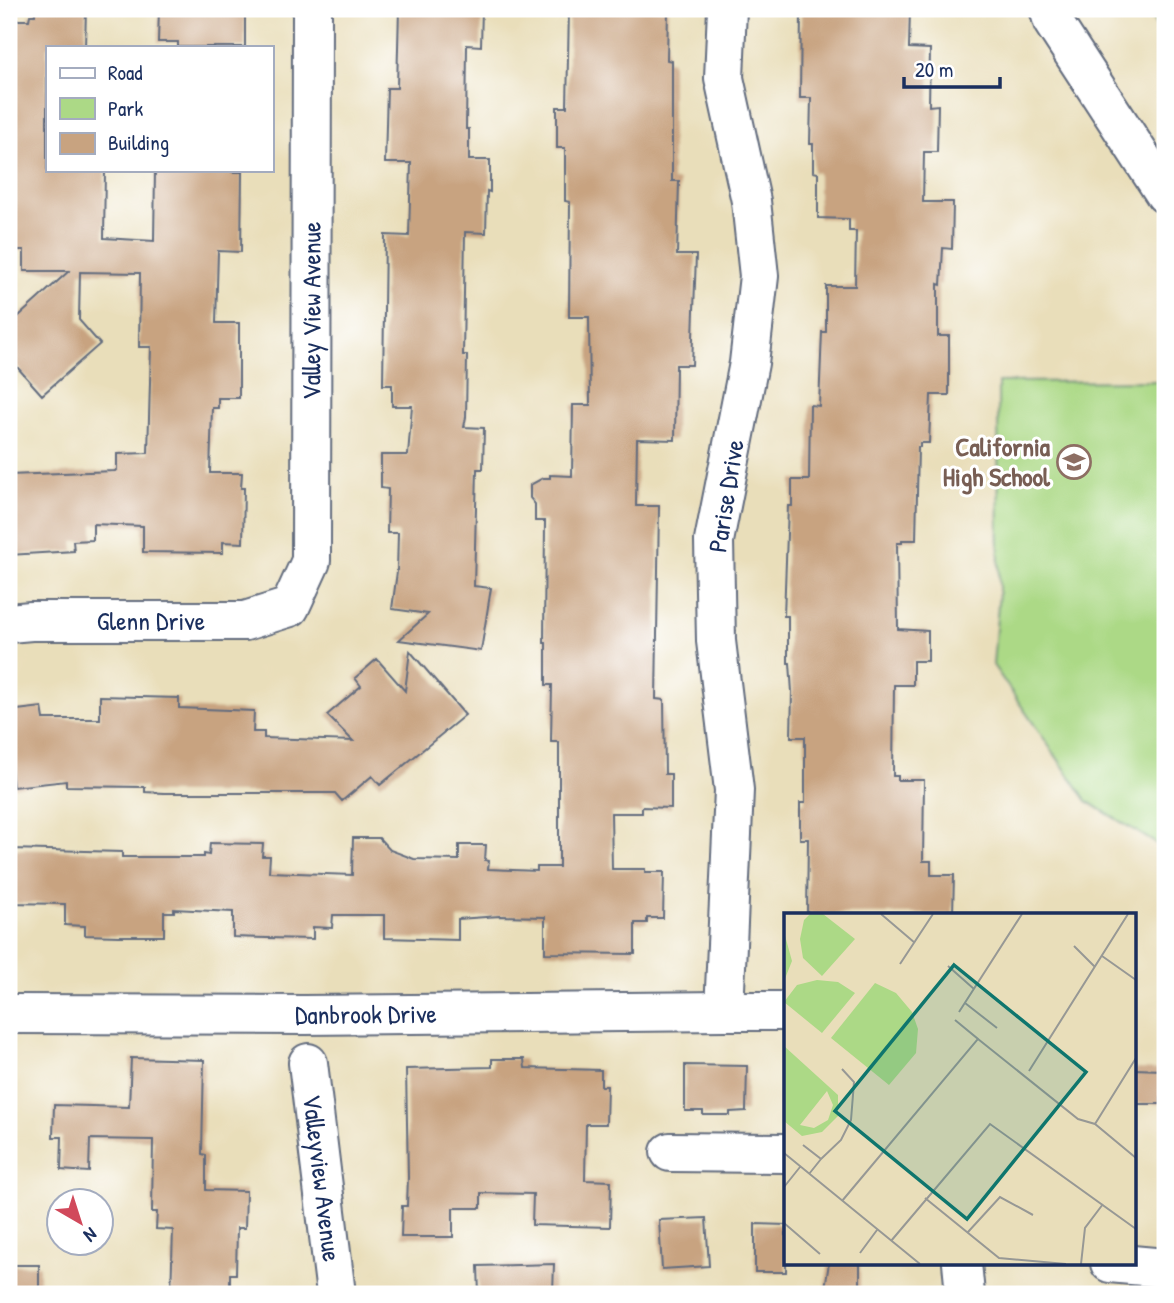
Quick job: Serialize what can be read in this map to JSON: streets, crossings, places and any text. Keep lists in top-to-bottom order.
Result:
{
  "streets": {
    "street": [
      "Valley View Avenue",
      "Parise Drive",
      "Glenn Drive",
      "Danbrook Drive",
      "Valleyview Avenue"
    ]
  },
  "crossings": [
    ["Valley View Avenue", "Glenn Drive"],
    ["Parise Drive", "Danbrook Drive"]
  ],
  "places": {
    "school or university": ["California High School"]
  },
  "legend": ["Road", "Park", "Building"],
  "scale_bar": "20 m",
  "north": "bottom right"
}
